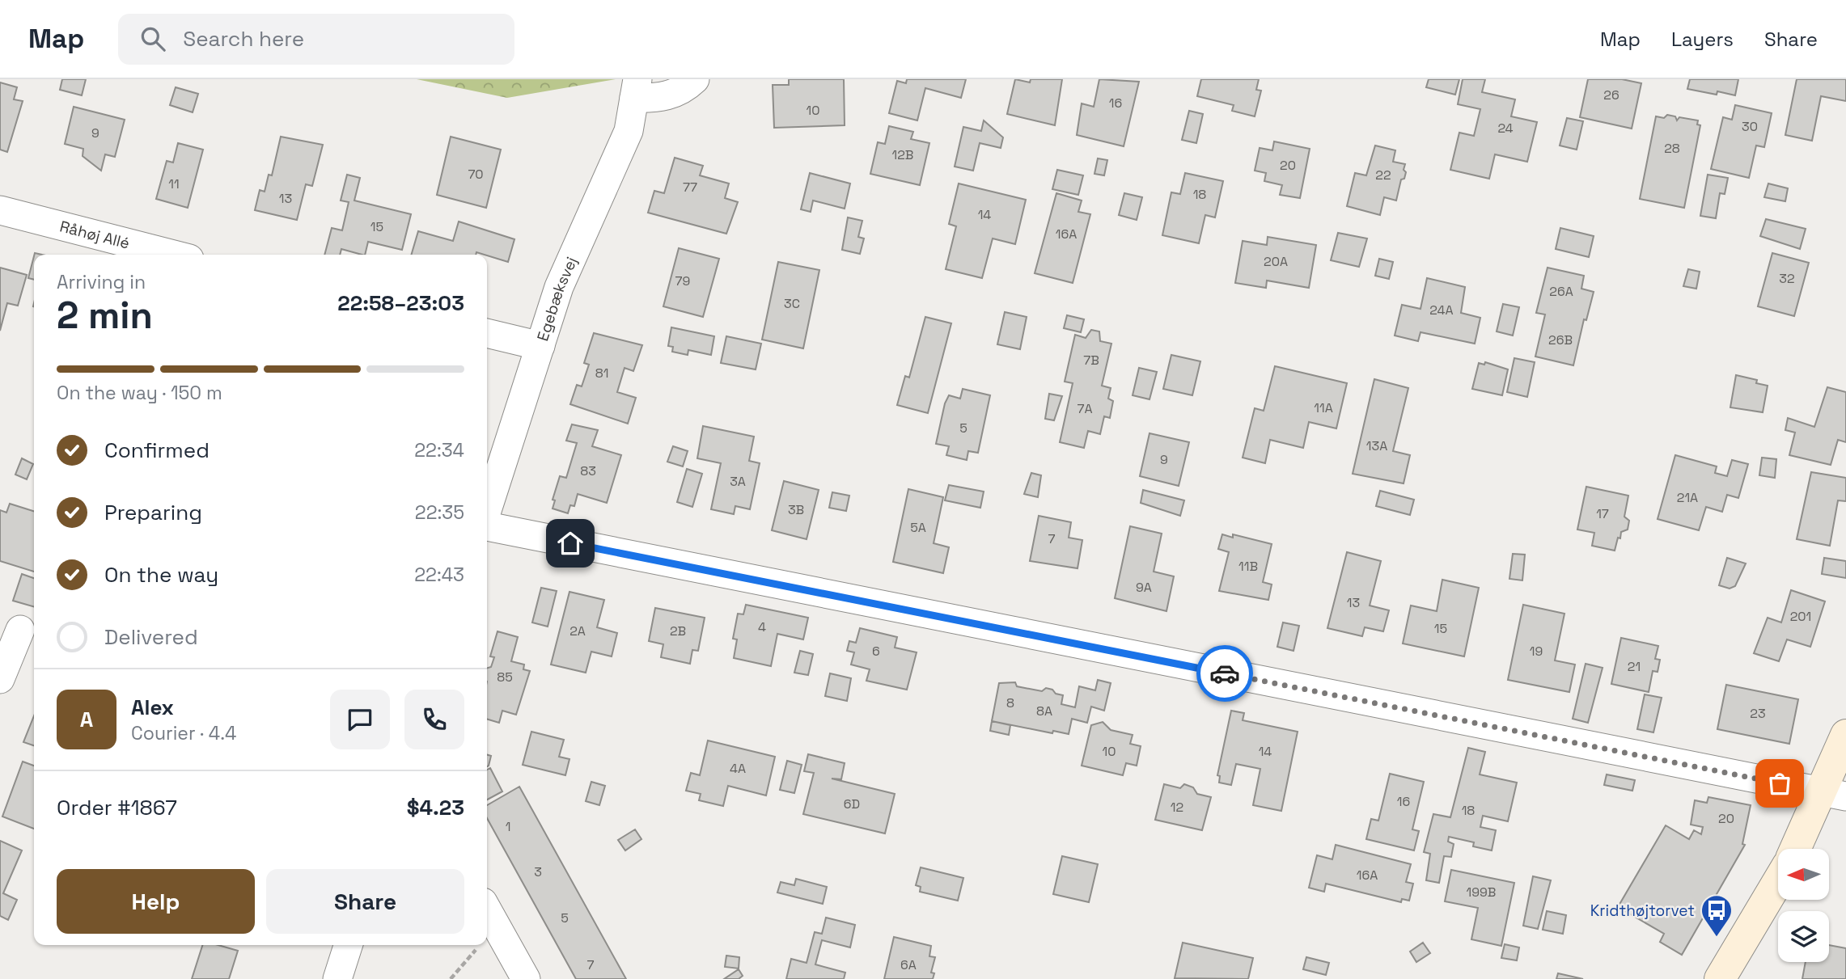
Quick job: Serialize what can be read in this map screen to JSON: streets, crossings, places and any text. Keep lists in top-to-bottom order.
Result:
{
  "streets": {
    "street": ["Råhøj Allé", "Egebæksvej"]
  },
  "places": {
    "bus stop": ["Kridthøjtorvet"]
  },
  "house_numbers": [
    "26",
    "16",
    "10",
    "30",
    "24",
    "9",
    "28",
    "12B",
    "20",
    "70",
    "22",
    "11",
    "77",
    "18",
    "13",
    "14",
    "15",
    "16A",
    "20A",
    "32",
    "79",
    "26A",
    "3C",
    "24A",
    "26B",
    "7B",
    "81",
    "11A",
    "7A",
    "5",
    "13A",
    "9",
    "83",
    "3A",
    "21A",
    "3B",
    "17",
    "5A",
    "7",
    "11B",
    "9A",
    "13",
    "201",
    "4",
    "15",
    "2A",
    "2B",
    "6",
    "19",
    "21",
    "85",
    "8",
    "8A",
    "23",
    "10",
    "14",
    "4A",
    "16",
    "6D",
    "12",
    "18",
    "20",
    "1",
    "3",
    "16A",
    "199B",
    "5",
    "7",
    "6A"
  ],
  "north": "left",
  "page": {
    "header": "Map",
    "search": "Search here",
    "nav": ["Map", "Layers", "Share"],
    "heading": ["2 min", "Arriving in", "22:58–23:03"],
    "panel": [
      "Alex",
      "Courier · 4.4",
      "Order #1867",
      "$4.23"
    ],
    "bar": "On the way · 150 m",
    "list": [
      ["Confirmed", "22:34"],
      ["Preparing", "22:35"],
      ["On the way", "22:43"],
      "Delivered"
    ],
    "round": "A",
    "buttons": ["Help", "Share"]
  }
}
